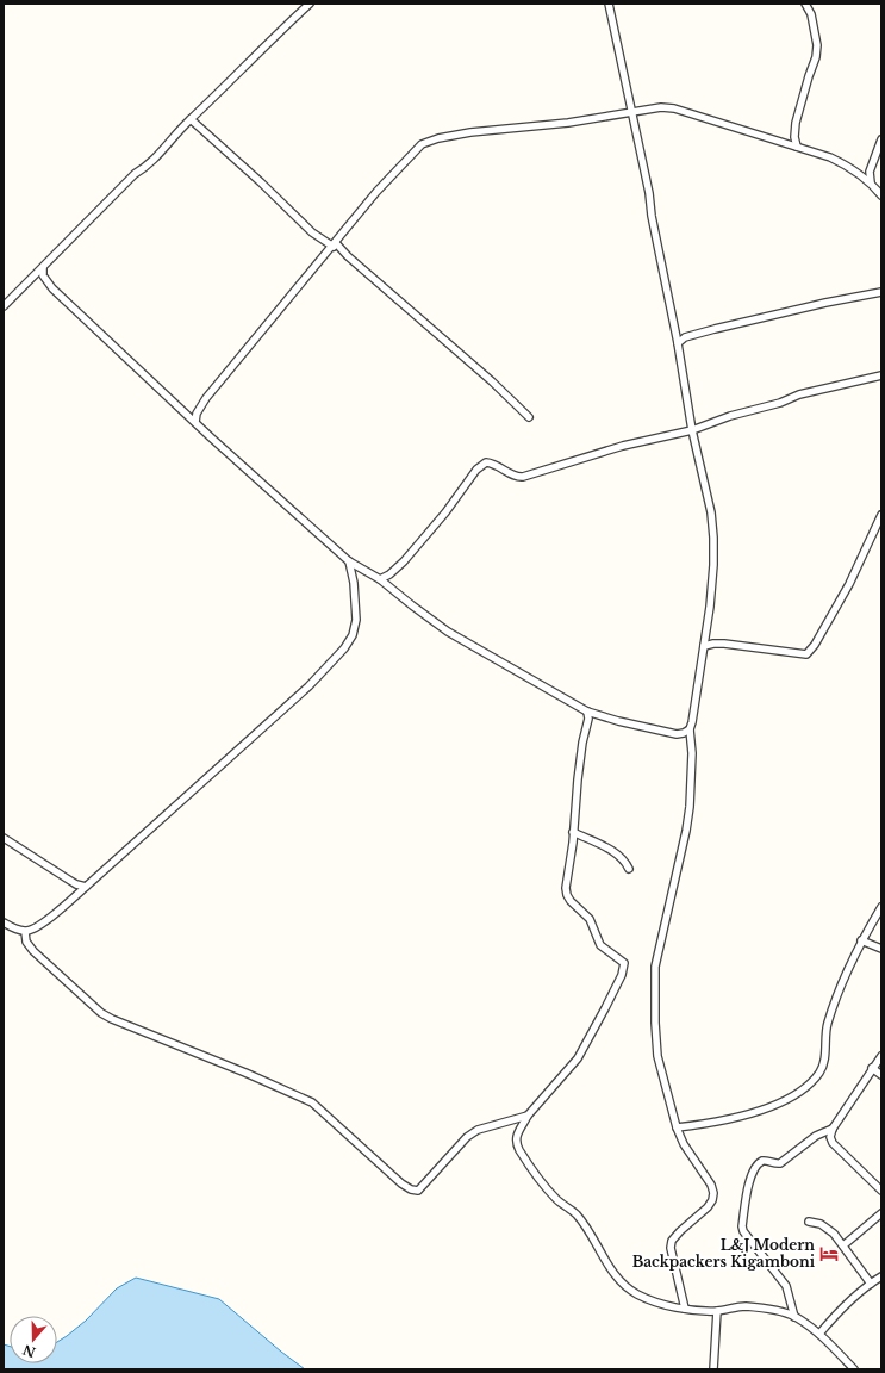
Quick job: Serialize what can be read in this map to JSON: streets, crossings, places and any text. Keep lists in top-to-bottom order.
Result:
{
  "places": {
    "hotel": ["L&J Modern Backpackers Kigamboni"]
  },
  "north": "bottom"
}
